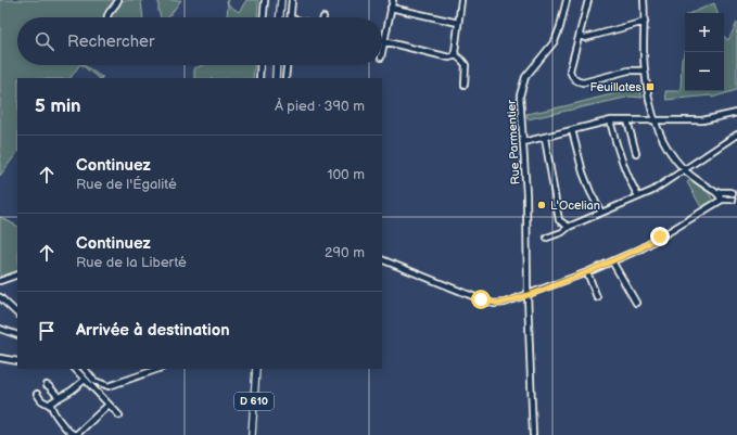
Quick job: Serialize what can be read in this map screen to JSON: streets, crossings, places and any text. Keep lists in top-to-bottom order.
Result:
{
  "streets": {
    "main road": ["D 610"],
    "street": ["Rue Parmentier"]
  },
  "places": {
    "transit": ["Feuillates"],
    "other": ["L'Ocelian"]
  },
  "page": {
    "map_buttons": ["+", "−"],
    "search": "Rechercher",
    "heading": ["5 min", "À pied · 390 m"],
    "list": [
      ["Continuez", "Rue de l'Égalité", "100 m"],
      ["Continuez", "Rue de la Liberté", "290 m"],
      "Arrivée à destination"
    ]
  }
}
